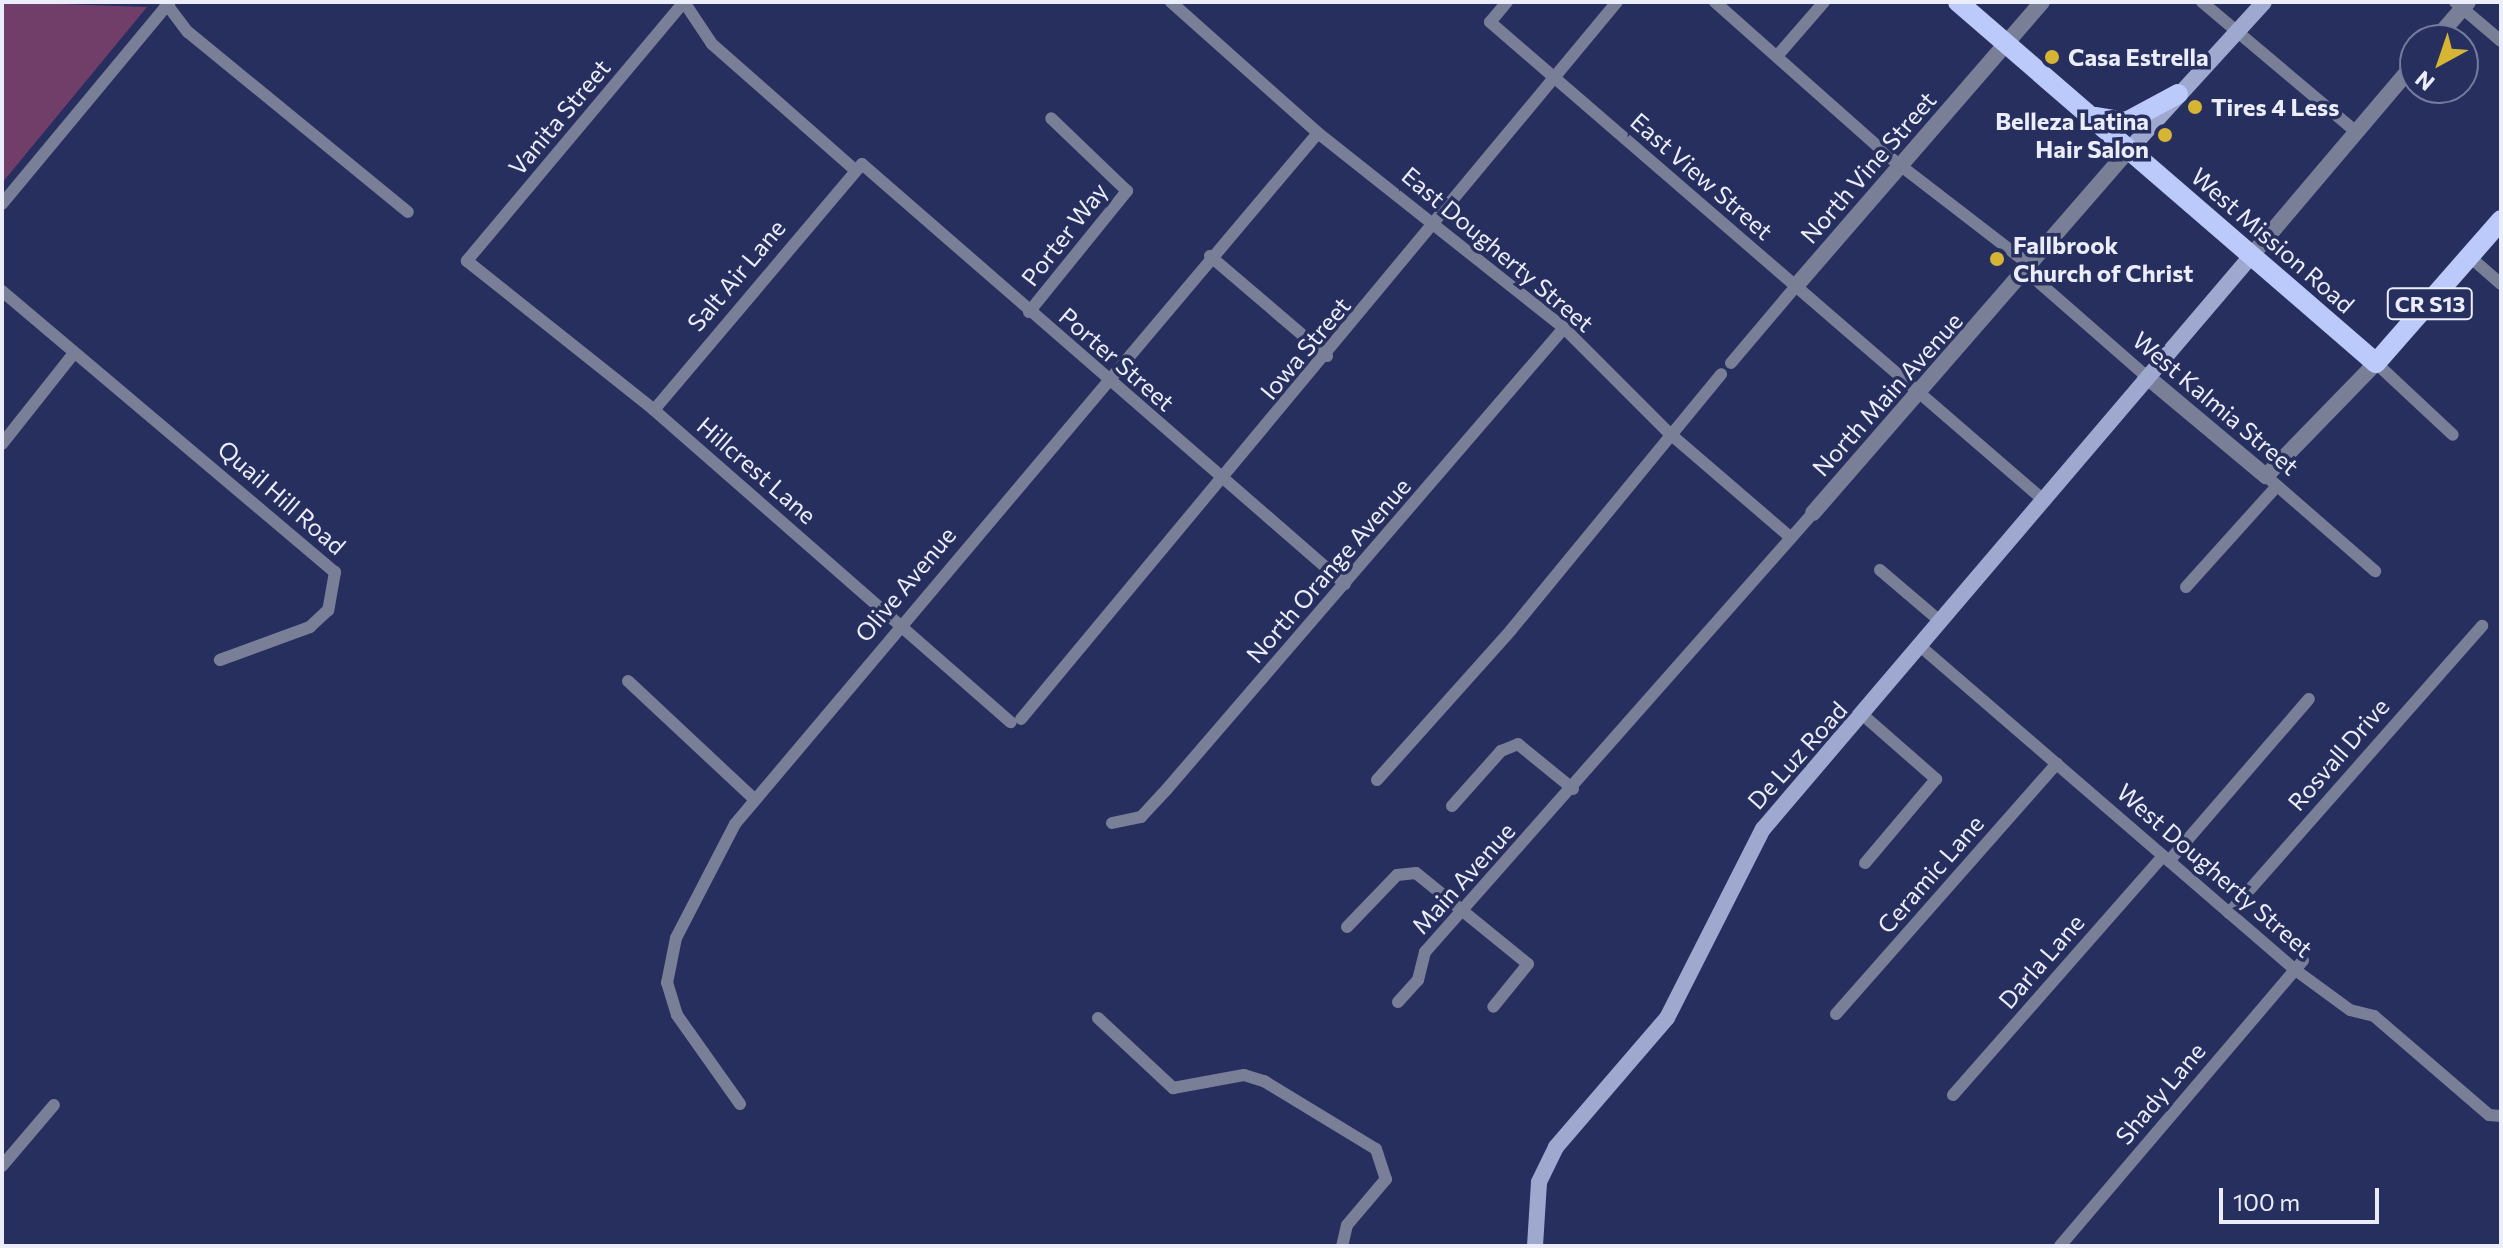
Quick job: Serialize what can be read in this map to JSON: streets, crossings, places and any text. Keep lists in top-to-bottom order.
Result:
{
  "streets": {
    "main road": [
      "West Mission Road",
      "CR S13",
      "North Main Avenue",
      "De Luz Road"
    ],
    "street": [
      "Vanita Street",
      "North Vine Street",
      "East View Street",
      "Porter Way",
      "East Dougherty Street",
      "Salt Air Lane",
      "Iowa Street",
      "Porter Street",
      "West Kalmia Street",
      "Hillcrest Lane",
      "Quail Hill Road",
      "North Orange Avenue",
      "Olive Avenue",
      "Rosvall Drive",
      "West Dougherty Street",
      "Ceramic Lane",
      "Main Avenue",
      "Darla Lane",
      "Shady Lane"
    ]
  },
  "crossings": [
    ["Vanita Street", "Porter Street"],
    ["Vanita Street", "Hillcrest Lane"],
    ["North Vine Street", "East View Street"],
    ["North Vine Street", "West Mission Road"],
    ["North Vine Street", "West Kalmia Street"],
    ["East View Street", "Iowa Street"],
    ["East View Street", "North Main Avenue"],
    ["East View Street", "De Luz Road"],
    ["Porter Way", "Porter Street"],
    ["West Mission Road", "CR S13"],
    ["West Mission Road", "North Main Avenue"],
    ["West Mission Road", "De Luz Road"],
    ["East Dougherty Street", "Iowa Street"],
    ["East Dougherty Street", "North Main Avenue"],
    ["East Dougherty Street", "North Orange Avenue"],
    ["East Dougherty Street", "Olive Avenue"],
    ["Salt Air Lane", "Porter Street"],
    ["Salt Air Lane", "Hillcrest Lane"],
    ["Iowa Street", "Porter Street"],
    ["Iowa Street", "Hillcrest Lane"],
    ["Porter Street", "North Orange Avenue"],
    ["Porter Street", "Olive Avenue"],
    ["North Main Avenue", "West Kalmia Street"],
    ["North Main Avenue", "Main Avenue"],
    ["West Kalmia Street", "De Luz Road"],
    ["Hillcrest Lane", "Olive Avenue"],
    ["Rosvall Drive", "West Dougherty Street"],
    ["De Luz Road", "West Dougherty Street"],
    ["West Dougherty Street", "Ceramic Lane"],
    ["West Dougherty Street", "Darla Lane"],
    ["West Dougherty Street", "Shady Lane"]
  ],
  "places": [
    "Casa Estrella",
    "Tires 4 Less",
    "Belleza Latina Hair Salon",
    "Fallbrook Church of Christ"
  ],
  "scale_bar": "100 m",
  "north": "bottom left"
}
